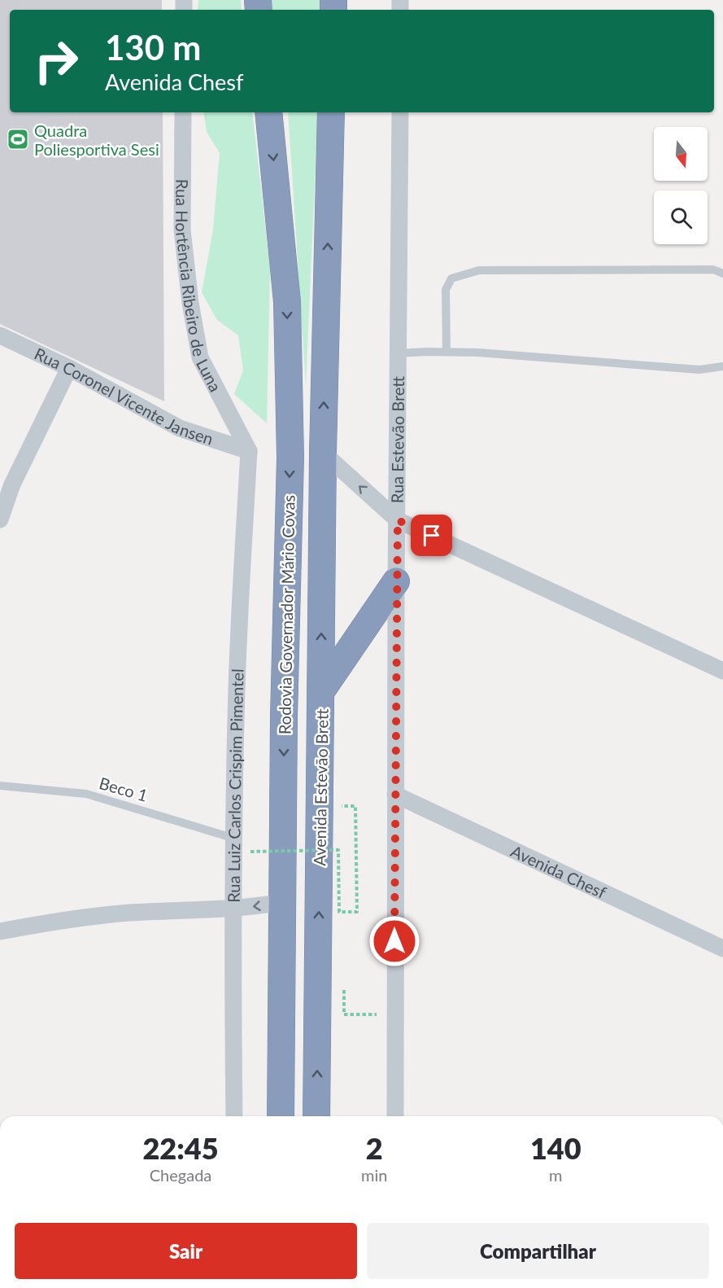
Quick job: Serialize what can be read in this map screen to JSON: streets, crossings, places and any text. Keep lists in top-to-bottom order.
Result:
{
  "streets": {
    "highway": ["Rodovia Governador Mário Covas", "Avenida Estevāo Brett"],
    "street": [
      "Rua Hortência Ribeiro de Luna",
      "Rua Coronel Vicente Jansen",
      "Rua Estevão Brett",
      "Rua Luiz Carlos Crispim Pimentel",
      "Avenida Chesf"
    ],
    "lane": ["Beco 1"]
  },
  "crossings": [
    ["Rua Hortência Ribeiro de Luna", "Rua Coronel Vicente Jansen"],
    ["Rua Hortência Ribeiro de Luna", "Rua Luiz Carlos Crispim Pimentel"],
    ["Rua Coronel Vicente Jansen", "Rua Luiz Carlos Crispim Pimentel"],
    ["Rua Estevão Brett", "Avenida Chesf"],
    ["Rua Luiz Carlos Crispim Pimentel", "Beco 1"]
  ],
  "one_way": ["Avenida Estevāo Brett"],
  "places": {
    "sports": ["Quadra Poliesportiva Sesi"]
  },
  "north": "bottom",
  "page": {
    "turn": ["130 m", "Avenida Chesf"],
    "eta": [
      "22:45",
      "Chegada",
      "2",
      "min",
      "140",
      "m"
    ],
    "buttons": ["Sair", "Compartilhar"]
  }
}
